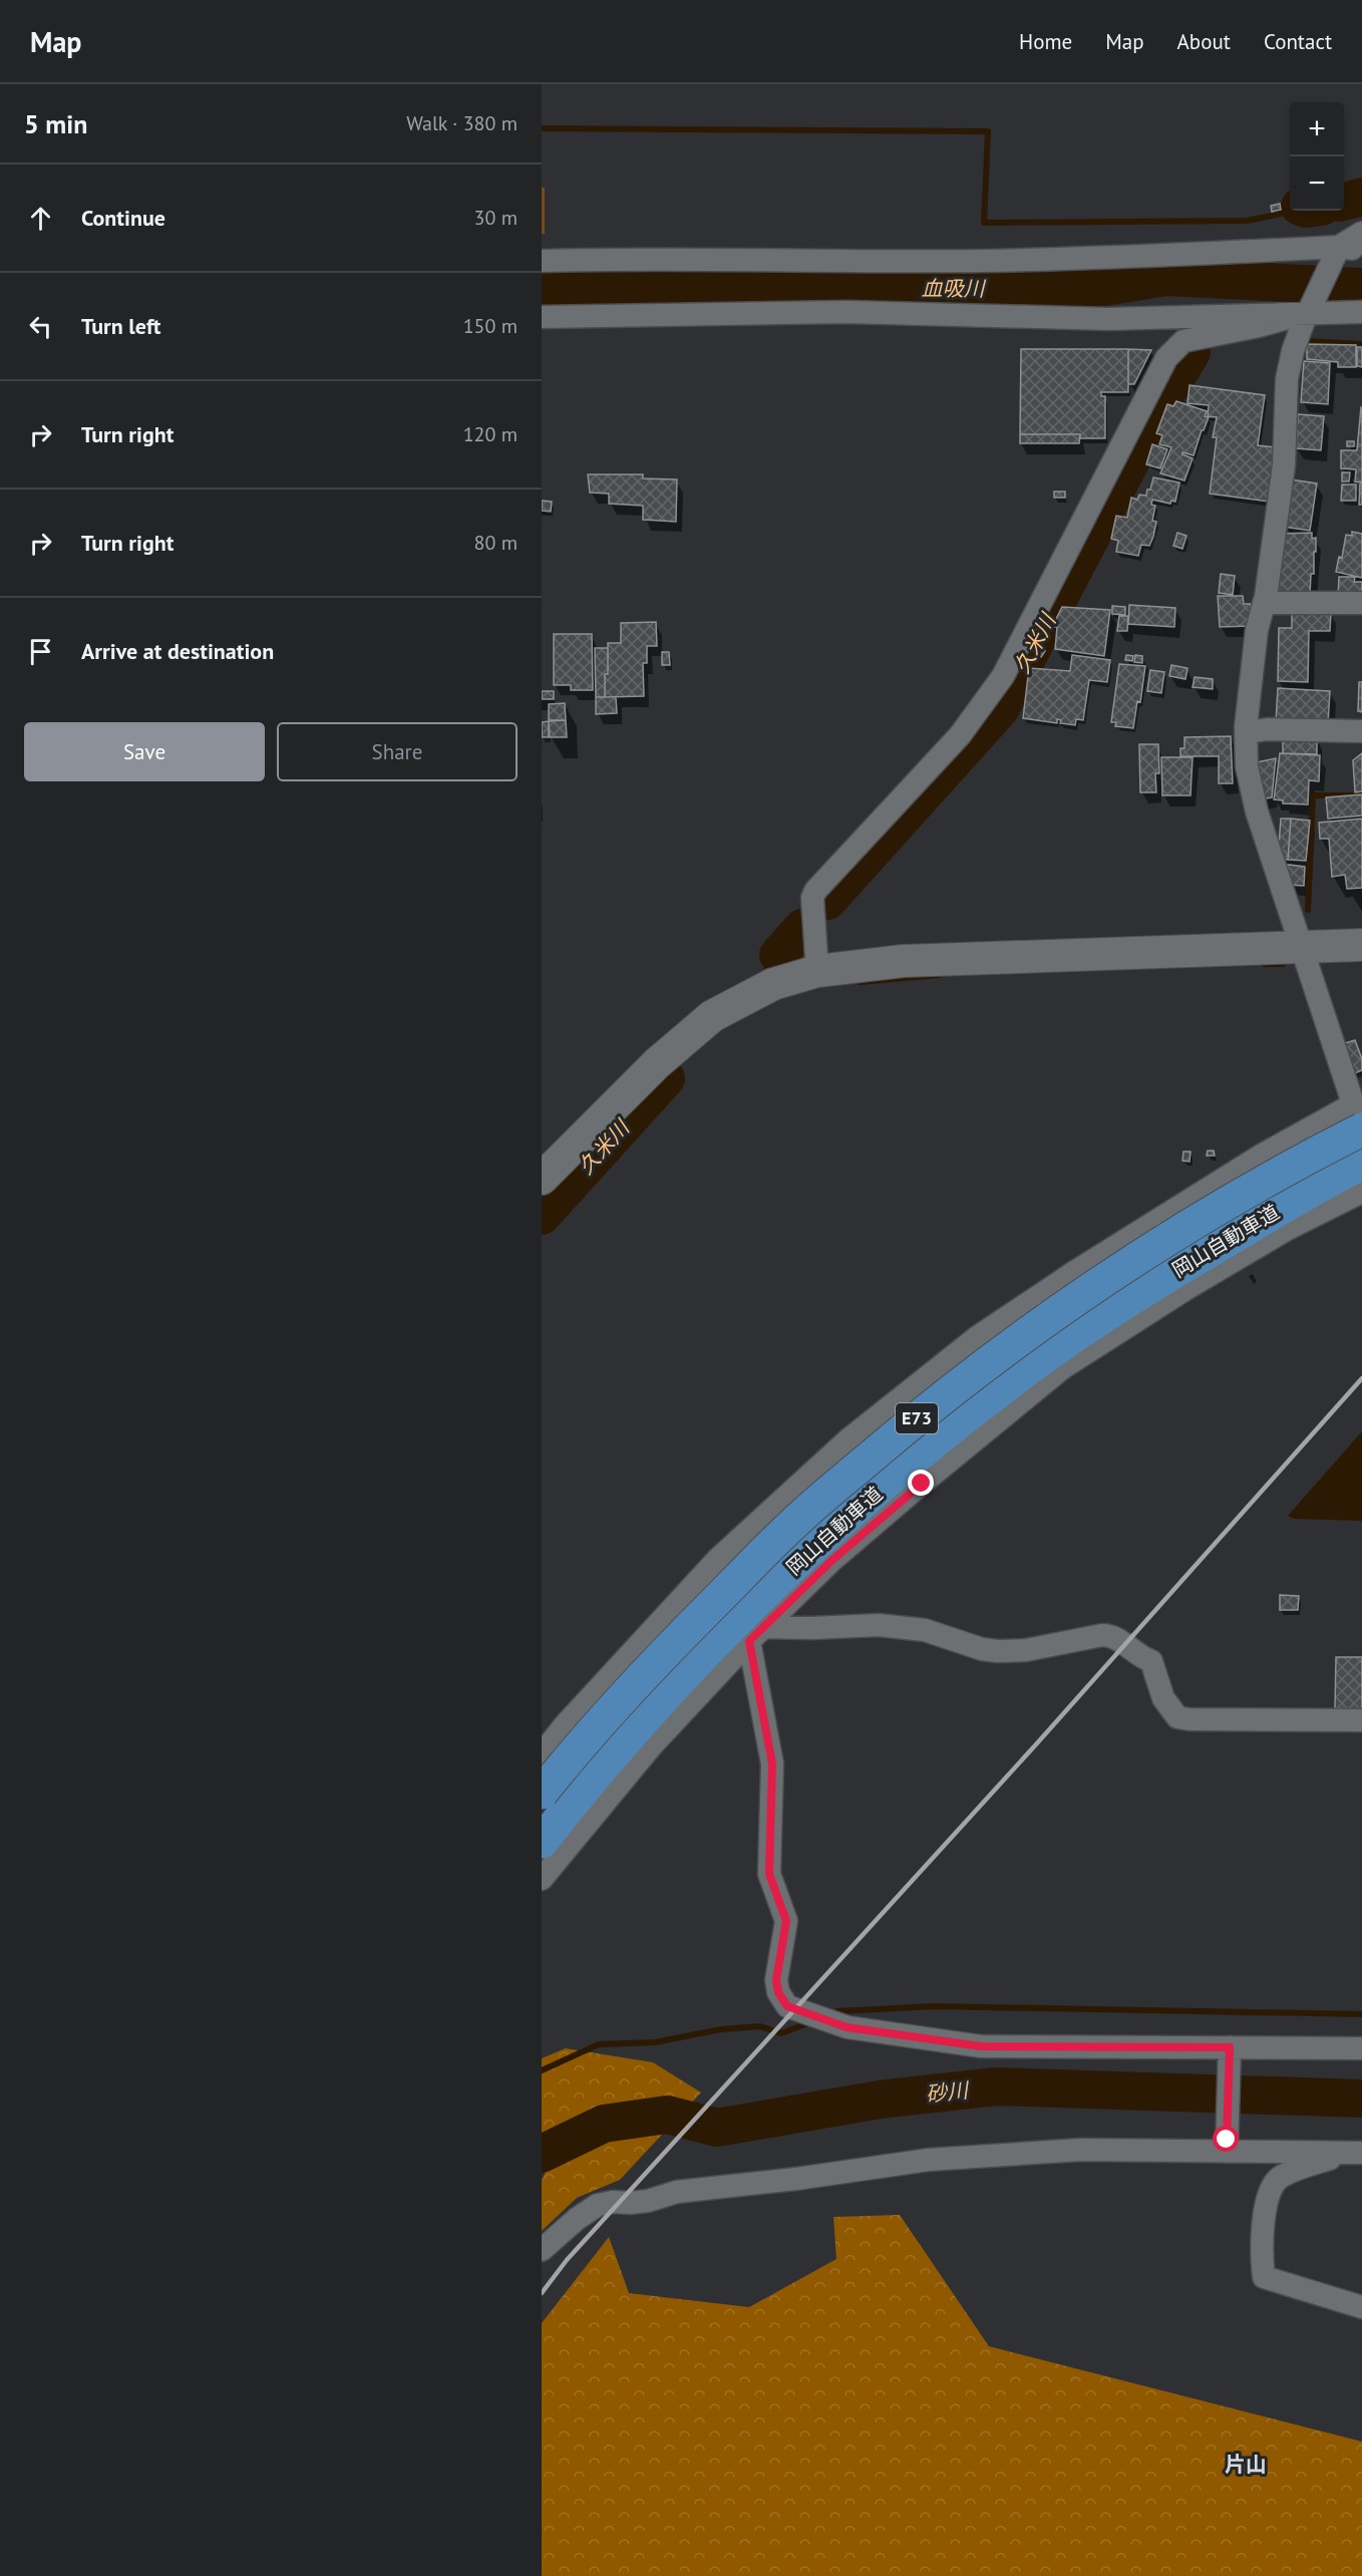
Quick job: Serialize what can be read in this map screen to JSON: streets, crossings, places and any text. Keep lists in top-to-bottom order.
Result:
{
  "streets": {
    "highway": ["岡山自動車道", "E73"]
  },
  "districts": ["片山"],
  "water": ["血吸川", "久米川", "砂川"],
  "page": {
    "header": "Map",
    "nav": [
      "Home",
      "Map",
      "About",
      "Contact"
    ],
    "heading": ["5 min", "Walk · 380 m"],
    "map_buttons": ["+", "−"],
    "list": [
      ["Continue", "30 m"],
      ["Turn left", "150 m"],
      ["Turn right", "120 m"],
      ["Turn right", "80 m"],
      "Arrive at destination"
    ],
    "buttons": ["Save", "Share"]
  }
}
